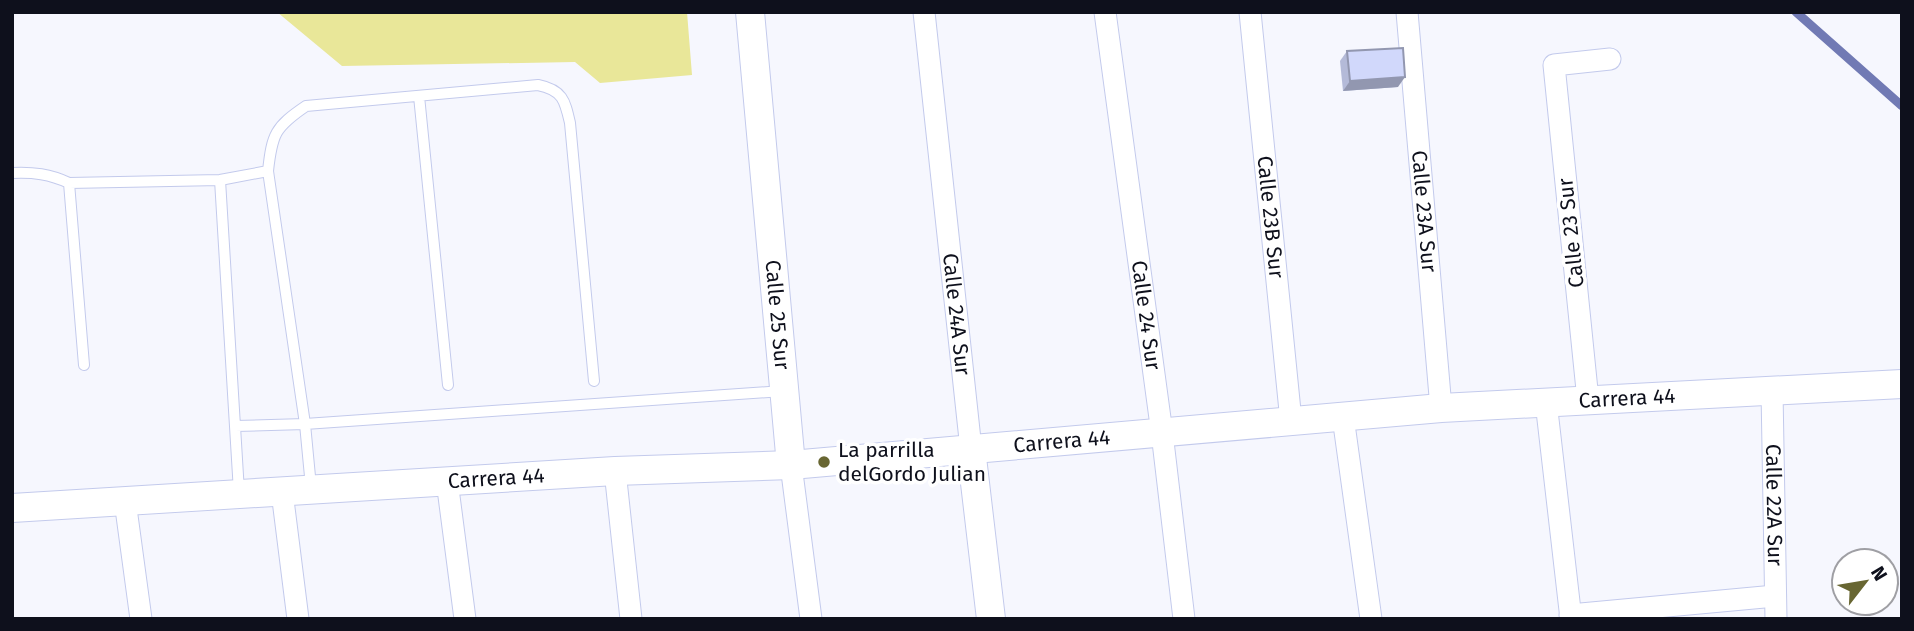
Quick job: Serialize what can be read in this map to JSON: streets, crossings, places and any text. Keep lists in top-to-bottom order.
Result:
{
  "streets": {
    "street": [
      "Calle 23A Sur",
      "Calle 23B Sur",
      "Calle 23 Sur",
      "Calle 24 Sur",
      "Calle 25 Sur",
      "Calle 24A Sur",
      "Carrera 44",
      "Calle 22A Sur"
    ]
  },
  "crossings": [
    ["Calle 23A Sur", "Carrera 44"],
    ["Calle 23B Sur", "Carrera 44"],
    ["Calle 23 Sur", "Carrera 44"],
    ["Calle 24 Sur", "Carrera 44"],
    ["Calle 25 Sur", "Carrera 44"],
    ["Calle 24A Sur", "Carrera 44"],
    ["Carrera 44", "Calle 22A Sur"]
  ],
  "places": ["La parrilla delGordo Julian"],
  "north": "top right"
}
